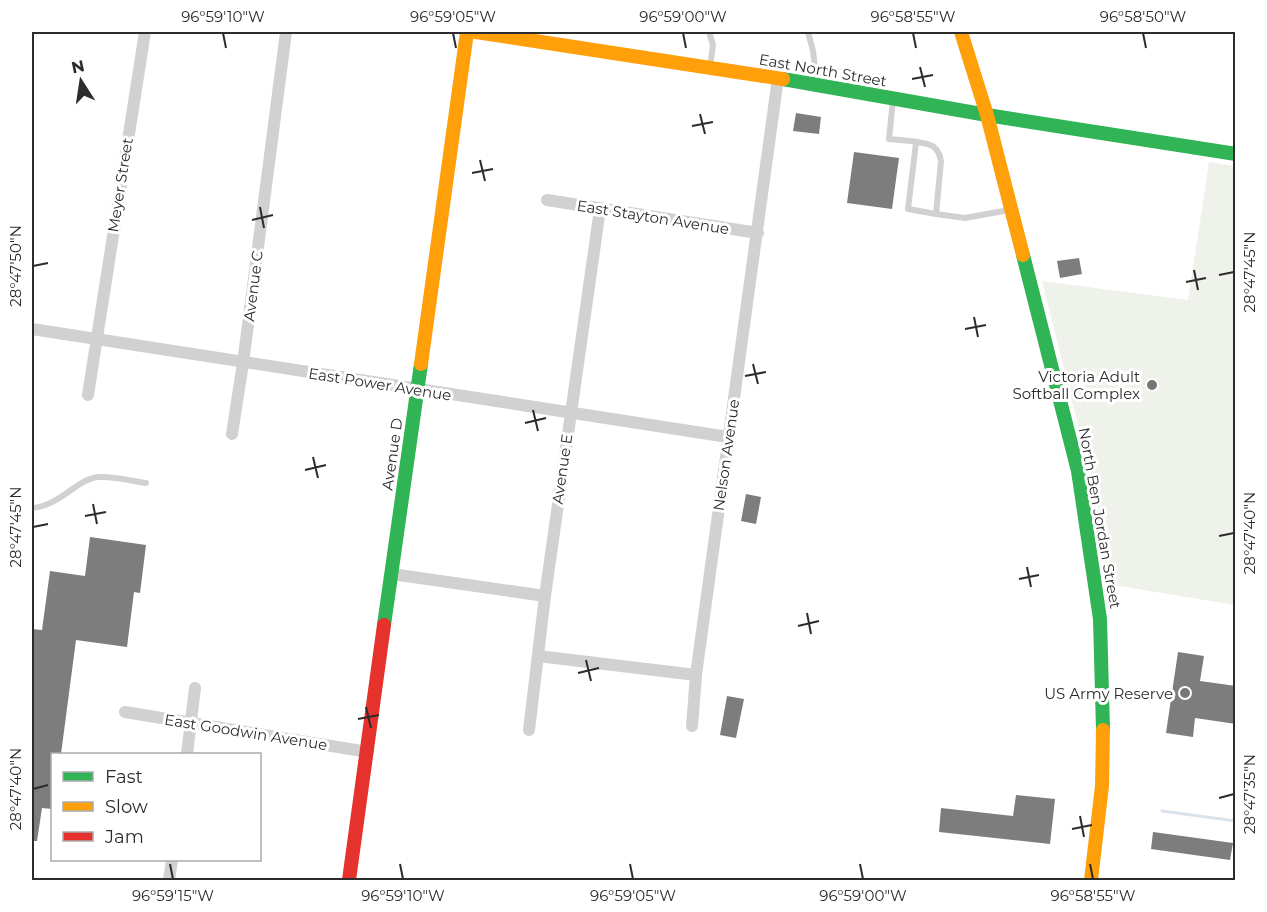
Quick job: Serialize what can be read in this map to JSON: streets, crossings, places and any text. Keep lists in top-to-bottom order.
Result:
{
  "streets": {
    "street": [
      "East North Street",
      "Meyer Street",
      "East Stayton Avenue",
      "Avenue C",
      "East Power Avenue",
      "Avenue D",
      "Nelson Avenue",
      "Avenue E",
      "North Ben Jordan Street",
      "East Goodwin Avenue"
    ]
  },
  "crossings": [
    ["East North Street", "Nelson Avenue"],
    ["East North Street", "North Ben Jordan Street"],
    ["Meyer Street", "East Power Avenue"],
    ["East Stayton Avenue", "Nelson Avenue"],
    ["East Stayton Avenue", "Avenue E"],
    ["Avenue C", "East Power Avenue"],
    ["East Power Avenue", "Avenue D"],
    ["East Power Avenue", "Nelson Avenue"],
    ["East Power Avenue", "Avenue E"],
    ["Avenue D", "East Goodwin Avenue"]
  ],
  "places": ["Victoria Adult Softball Complex", "US Army Reserve"],
  "legend": ["Fast", "Slow", "Jam"],
  "north": "top",
  "coordinates": [
    "96°59'10\"W",
    "96°59'05\"W",
    "96°59'00\"W",
    "96°58'55\"W",
    "96°58'50\"W",
    "28°47'50\"N",
    "28°47'45\"N",
    "28°47'40\"N",
    "28°47'35\"N",
    "96°59'15\"W"
  ]
}
